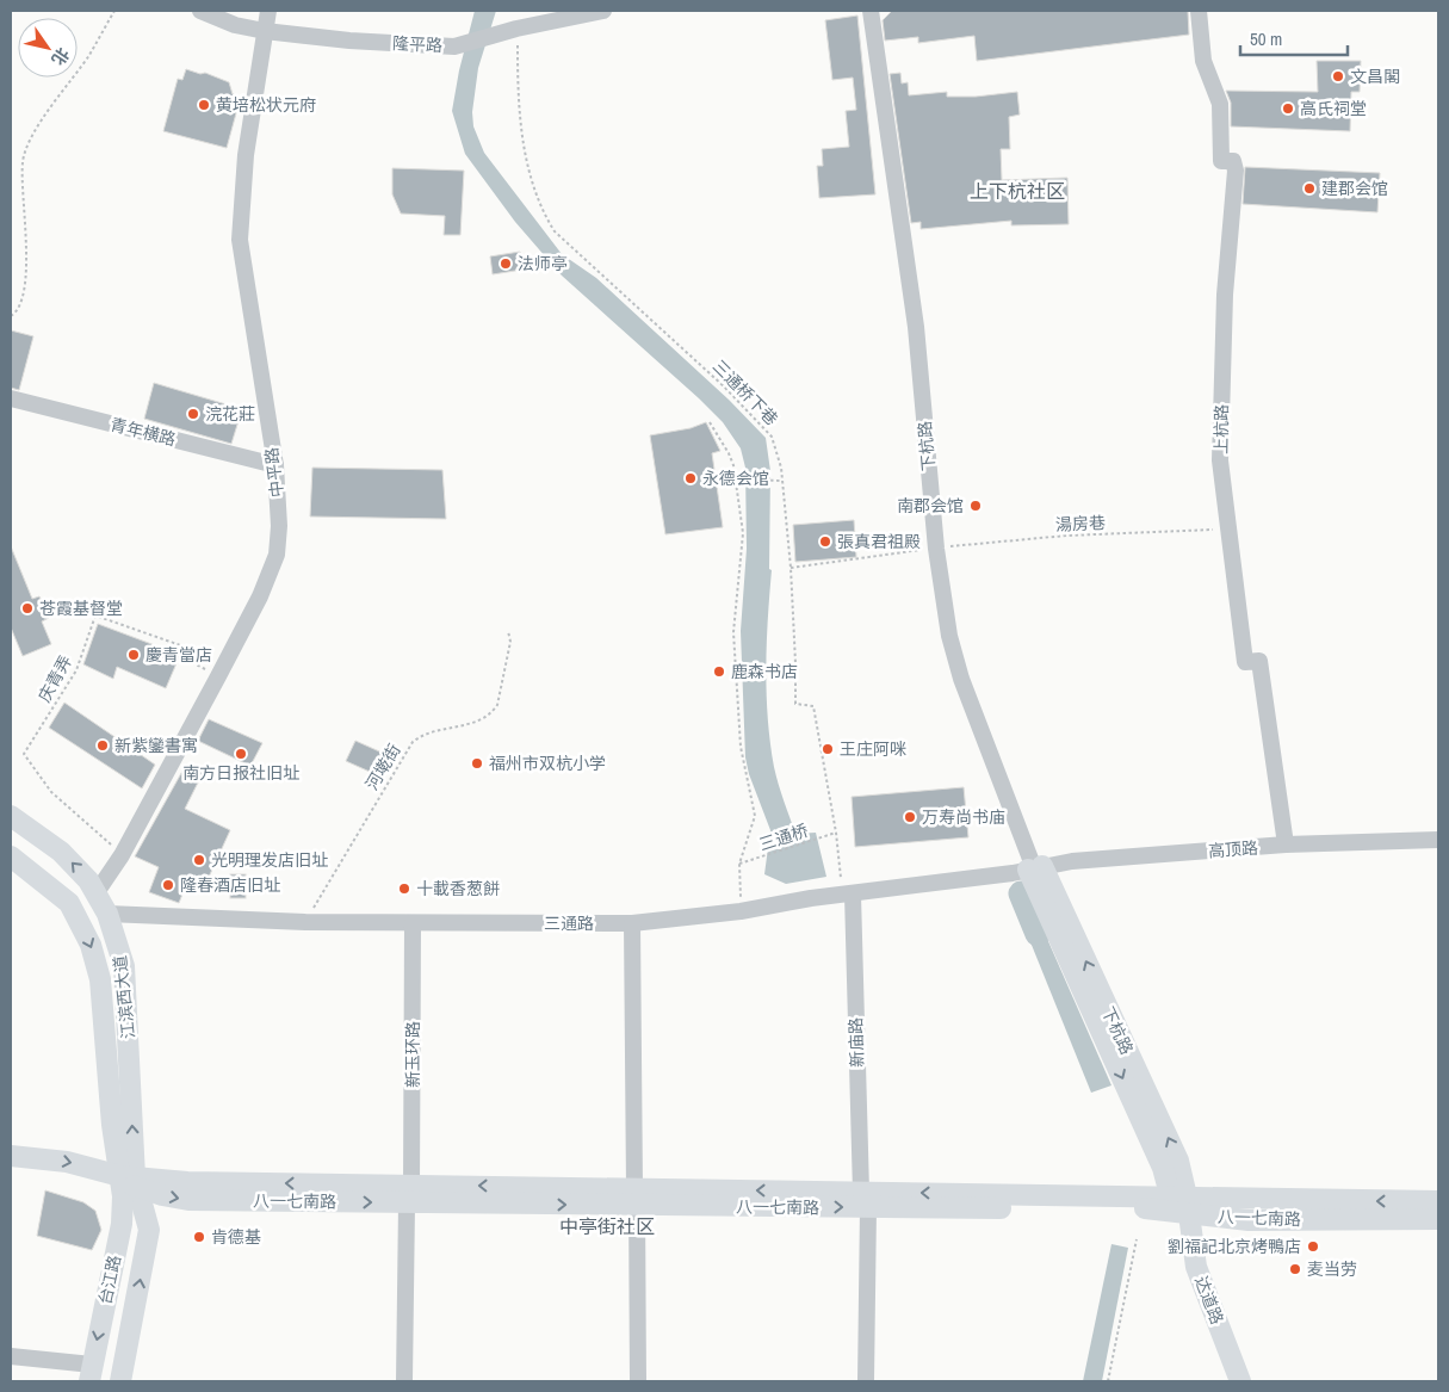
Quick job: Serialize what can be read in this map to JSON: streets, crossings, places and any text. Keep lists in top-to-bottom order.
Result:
{
  "streets": {
    "main road": [
      "下杭路",
      "江滨西大道",
      "八一七南路",
      "台江路",
      "达道路"
    ],
    "street": [
      "隆平路",
      "上杭路",
      "青年横路",
      "中平路",
      "高顶路",
      "三通路",
      "新庙路",
      "新玉环路"
    ],
    "path": [
      "三通桥下巷",
      "湯房巷",
      "庆青弄",
      "河墘街",
      "三通桥"
    ]
  },
  "crossings": [
    ["隆平路", "三通桥下巷"],
    ["隆平路", "中平路"],
    ["三通桥下巷", "湯房巷"],
    ["三通桥下巷", "三通桥"],
    ["三通桥下巷", "三通路"],
    ["三通桥下巷", "新庙路"],
    ["上杭路", "湯房巷"],
    ["上杭路", "高顶路"],
    ["青年横路", "中平路"],
    ["下杭路", "湯房巷"],
    ["下杭路", "高顶路"],
    ["下杭路", "三通路"],
    ["下杭路", "八一七南路"],
    ["下杭路", "达道路"],
    ["中平路", "庆青弄"],
    ["中平路", "江滨西大道"],
    ["河墘街", "三通路"],
    ["高顶路", "三通路"],
    ["三通路", "江滨西大道"],
    ["三通路", "新庙路"],
    ["三通路", "新玉环路"],
    ["江滨西大道", "八一七南路"],
    ["江滨西大道", "台江路"],
    ["新庙路", "八一七南路"],
    ["新玉环路", "八一七南路"],
    ["八一七南路", "台江路"],
    ["八一七南路", "达道路"]
  ],
  "districts": ["上下杭社区", "中亭街社区"],
  "places": [
    "文昌閣",
    "黄培松状元府",
    "高氏祠堂",
    "建郡会馆",
    "法师亭",
    "浣花莊",
    "永德会馆",
    "南郡会馆",
    "張真君祖殿",
    "苍霞基督堂",
    "慶青當店",
    "鹿森书店",
    "新紫鑾書寓",
    "王庄阿咪",
    "南方日报社旧址",
    "福州市双杭小学",
    "万寿尚书庙",
    "光明理发店旧址",
    "隆春酒店旧址",
    "十載香葱餅",
    "肯德基",
    "劉福記北京烤鴨店",
    "麦当劳"
  ],
  "scale_bar": "50 m",
  "north": "bottom right"
}
